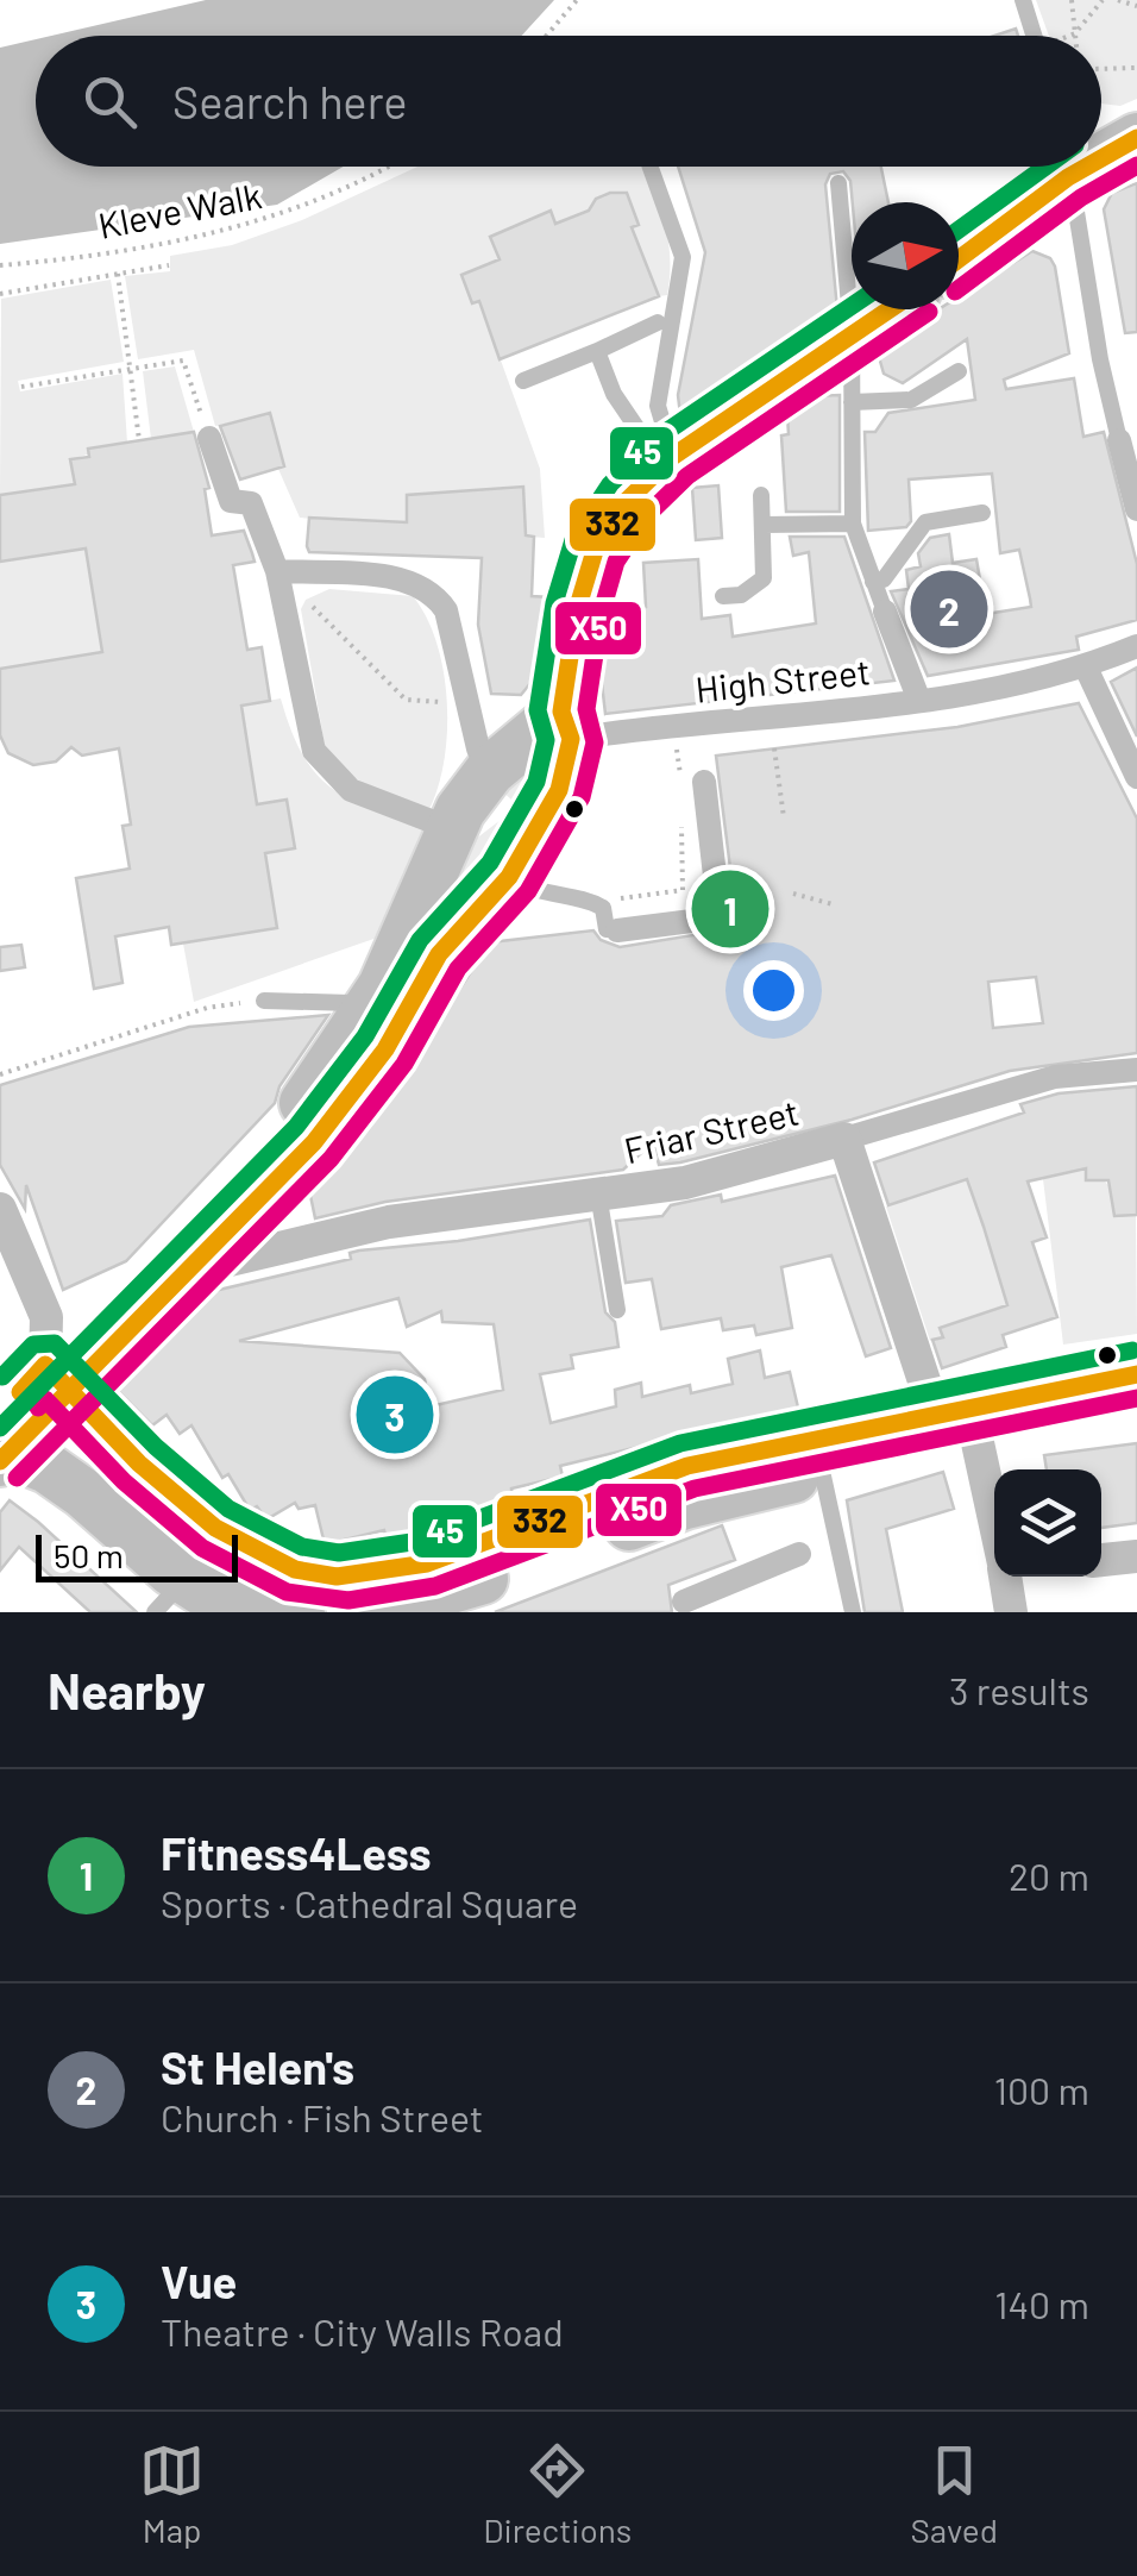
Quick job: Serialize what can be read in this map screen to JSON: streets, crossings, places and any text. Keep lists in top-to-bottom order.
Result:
{
  "streets": {
    "street": ["High Street", "Friar Street"],
    "path": ["Kleve Walk"]
  },
  "lines": ["transit line 332", "transit line X50", "transit line 45"],
  "scale_bar": "50 m",
  "north": "right",
  "page": {
    "search": "Search here",
    "pins": ["2", "1", "3"],
    "scale": "50 m",
    "heading": ["Nearby", "3 results"],
    "list": [
      {
        "mark": "1",
        "name": "Fitness4Less",
        "note": "Sports · Cathedral Square",
        "value": "20 m"
      },
      {
        "mark": "2",
        "name": "St Helen's",
        "note": "Church · Fish Street",
        "value": "100 m"
      },
      {
        "mark": "3",
        "name": "Vue",
        "note": "Theatre · City Walls Road",
        "value": "140 m"
      }
    ],
    "nav": ["Map", "Directions", "Saved"]
  }
}
